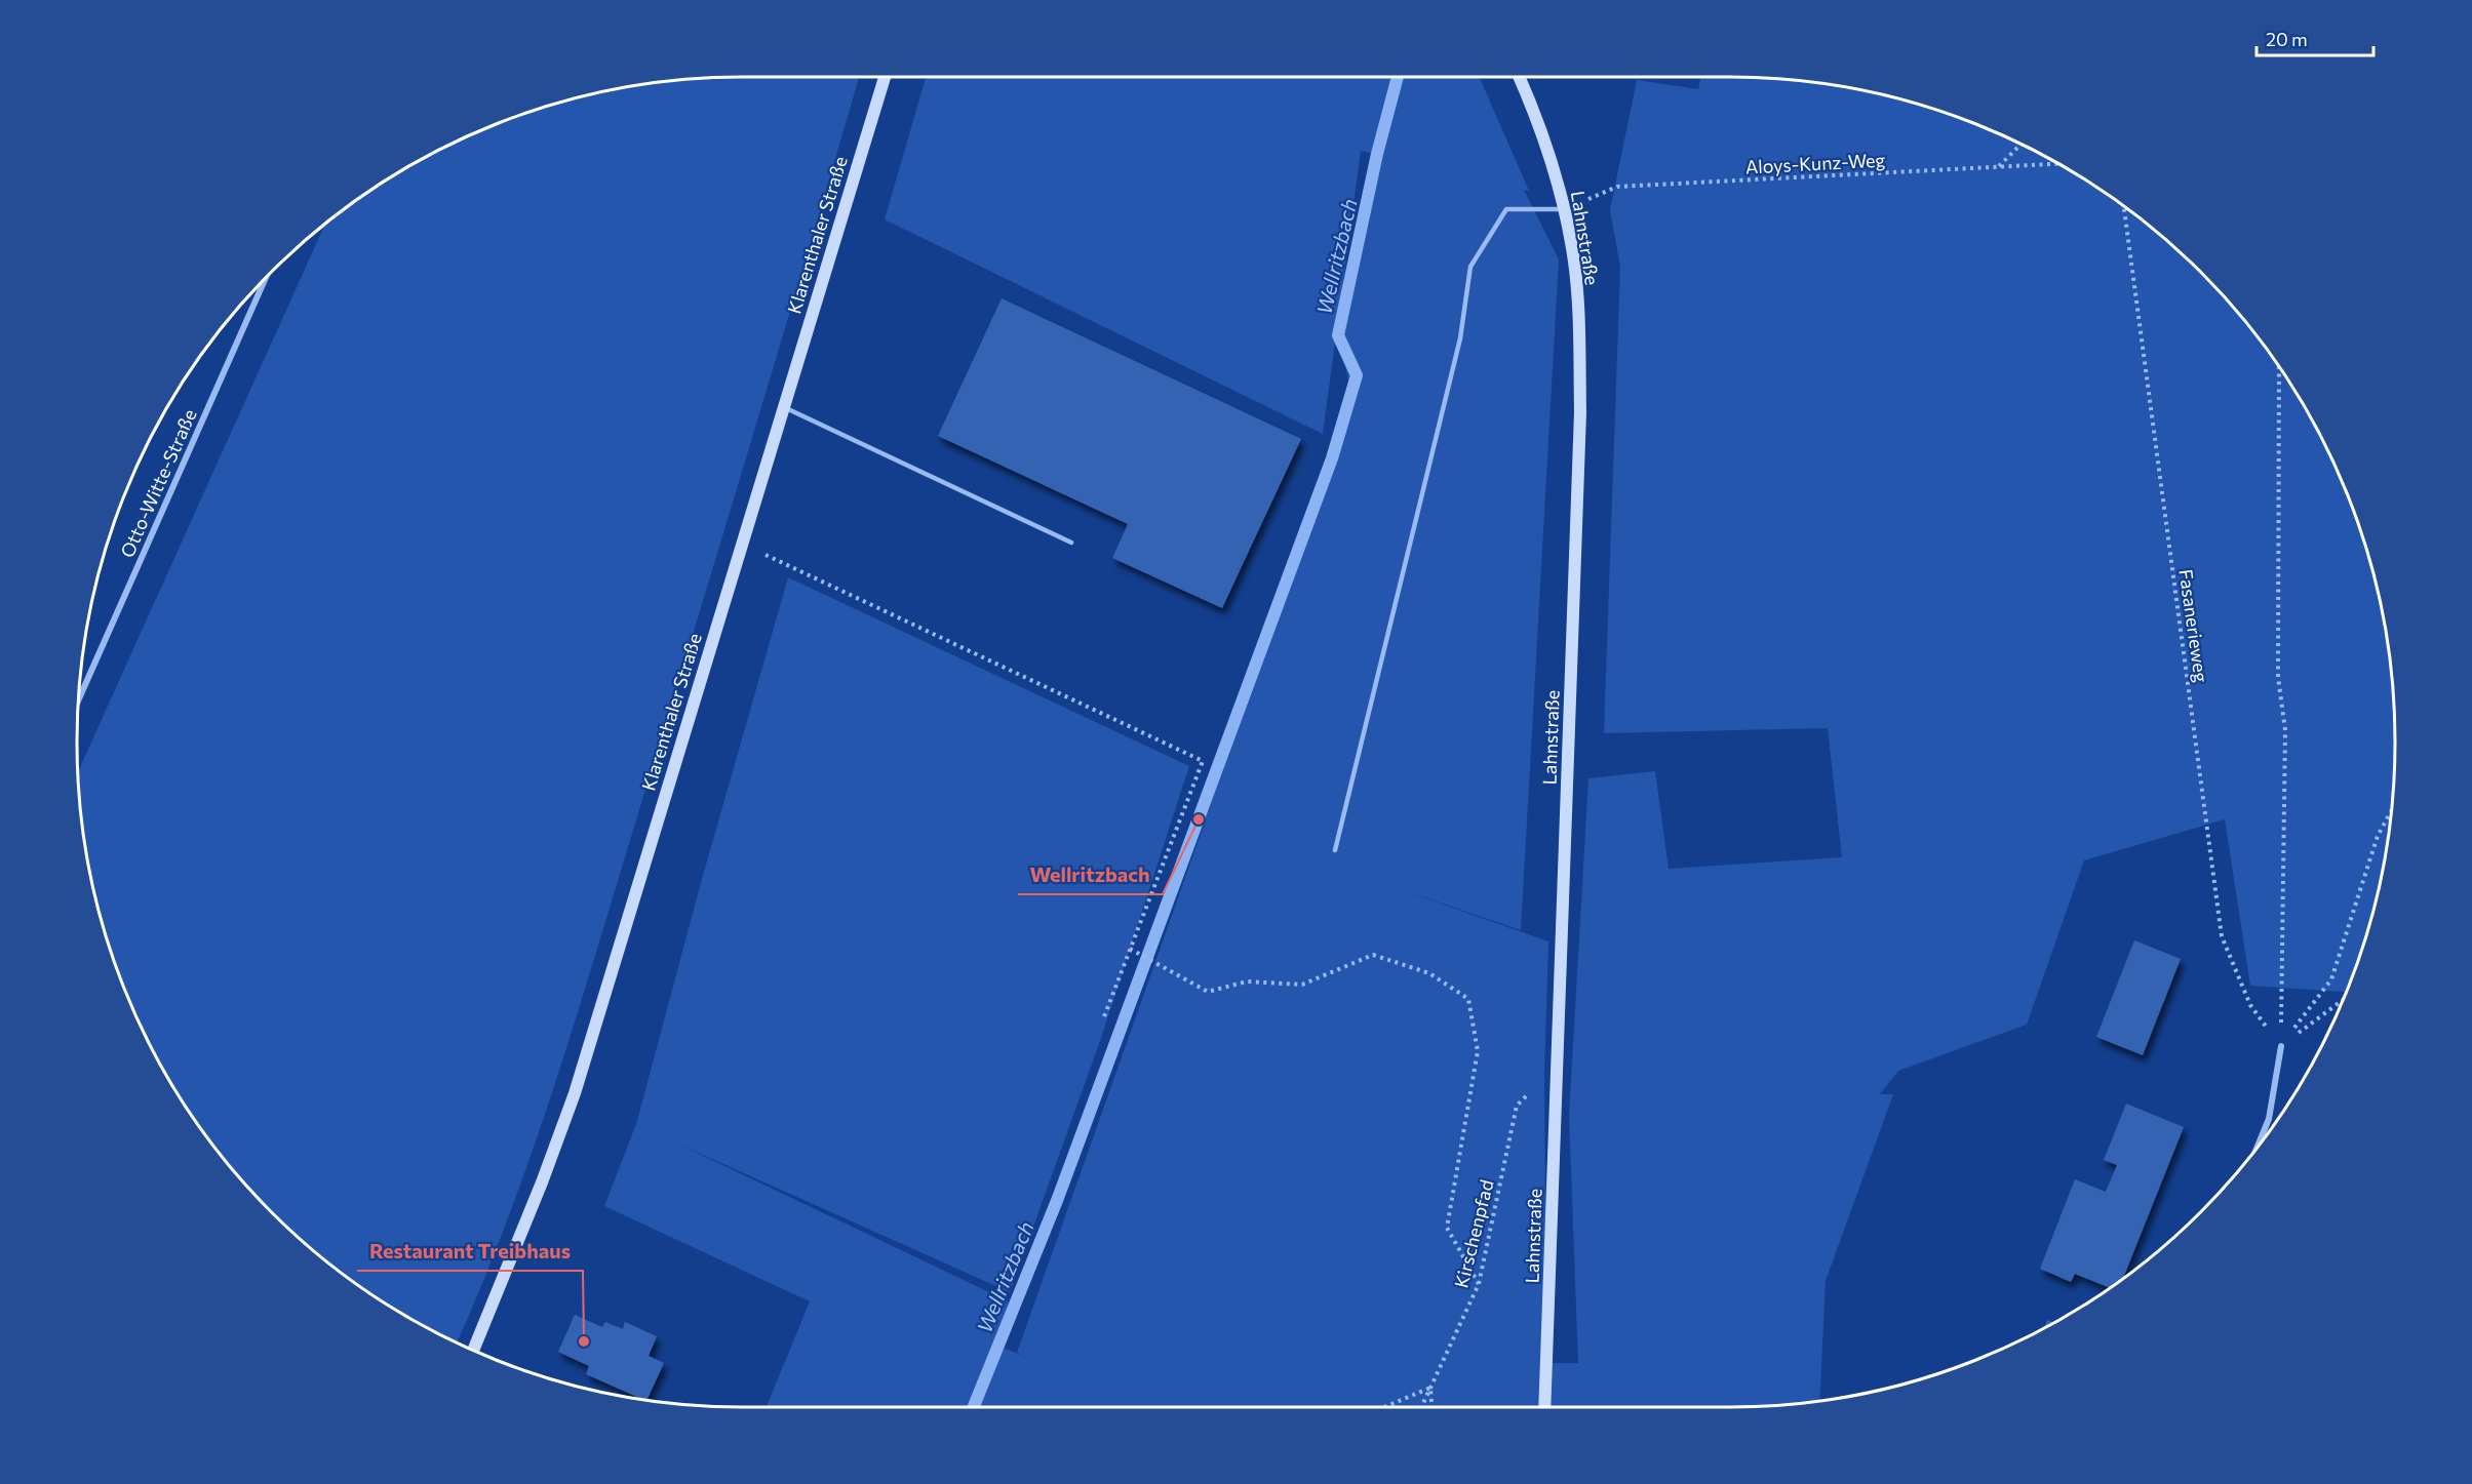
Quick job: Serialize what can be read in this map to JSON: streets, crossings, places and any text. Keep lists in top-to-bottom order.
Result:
{
  "streets": {
    "street": ["Klarenthaler Straße", "Lahnstraße", "Otto-Witte-Straße"],
    "path": ["Aloys-Kunz-Weg", "Fasanerieweg", "Kirschenpfad"]
  },
  "crossings": [
    ["Aloys-Kunz-Weg", "Lahnstraße"],
    ["Lahnstraße", "Kirschenpfad"]
  ],
  "water": ["Wellritzbach"],
  "places": ["Wellritzbach", "Restaurant Treibhaus"],
  "scale_bar": "20 m"
}
